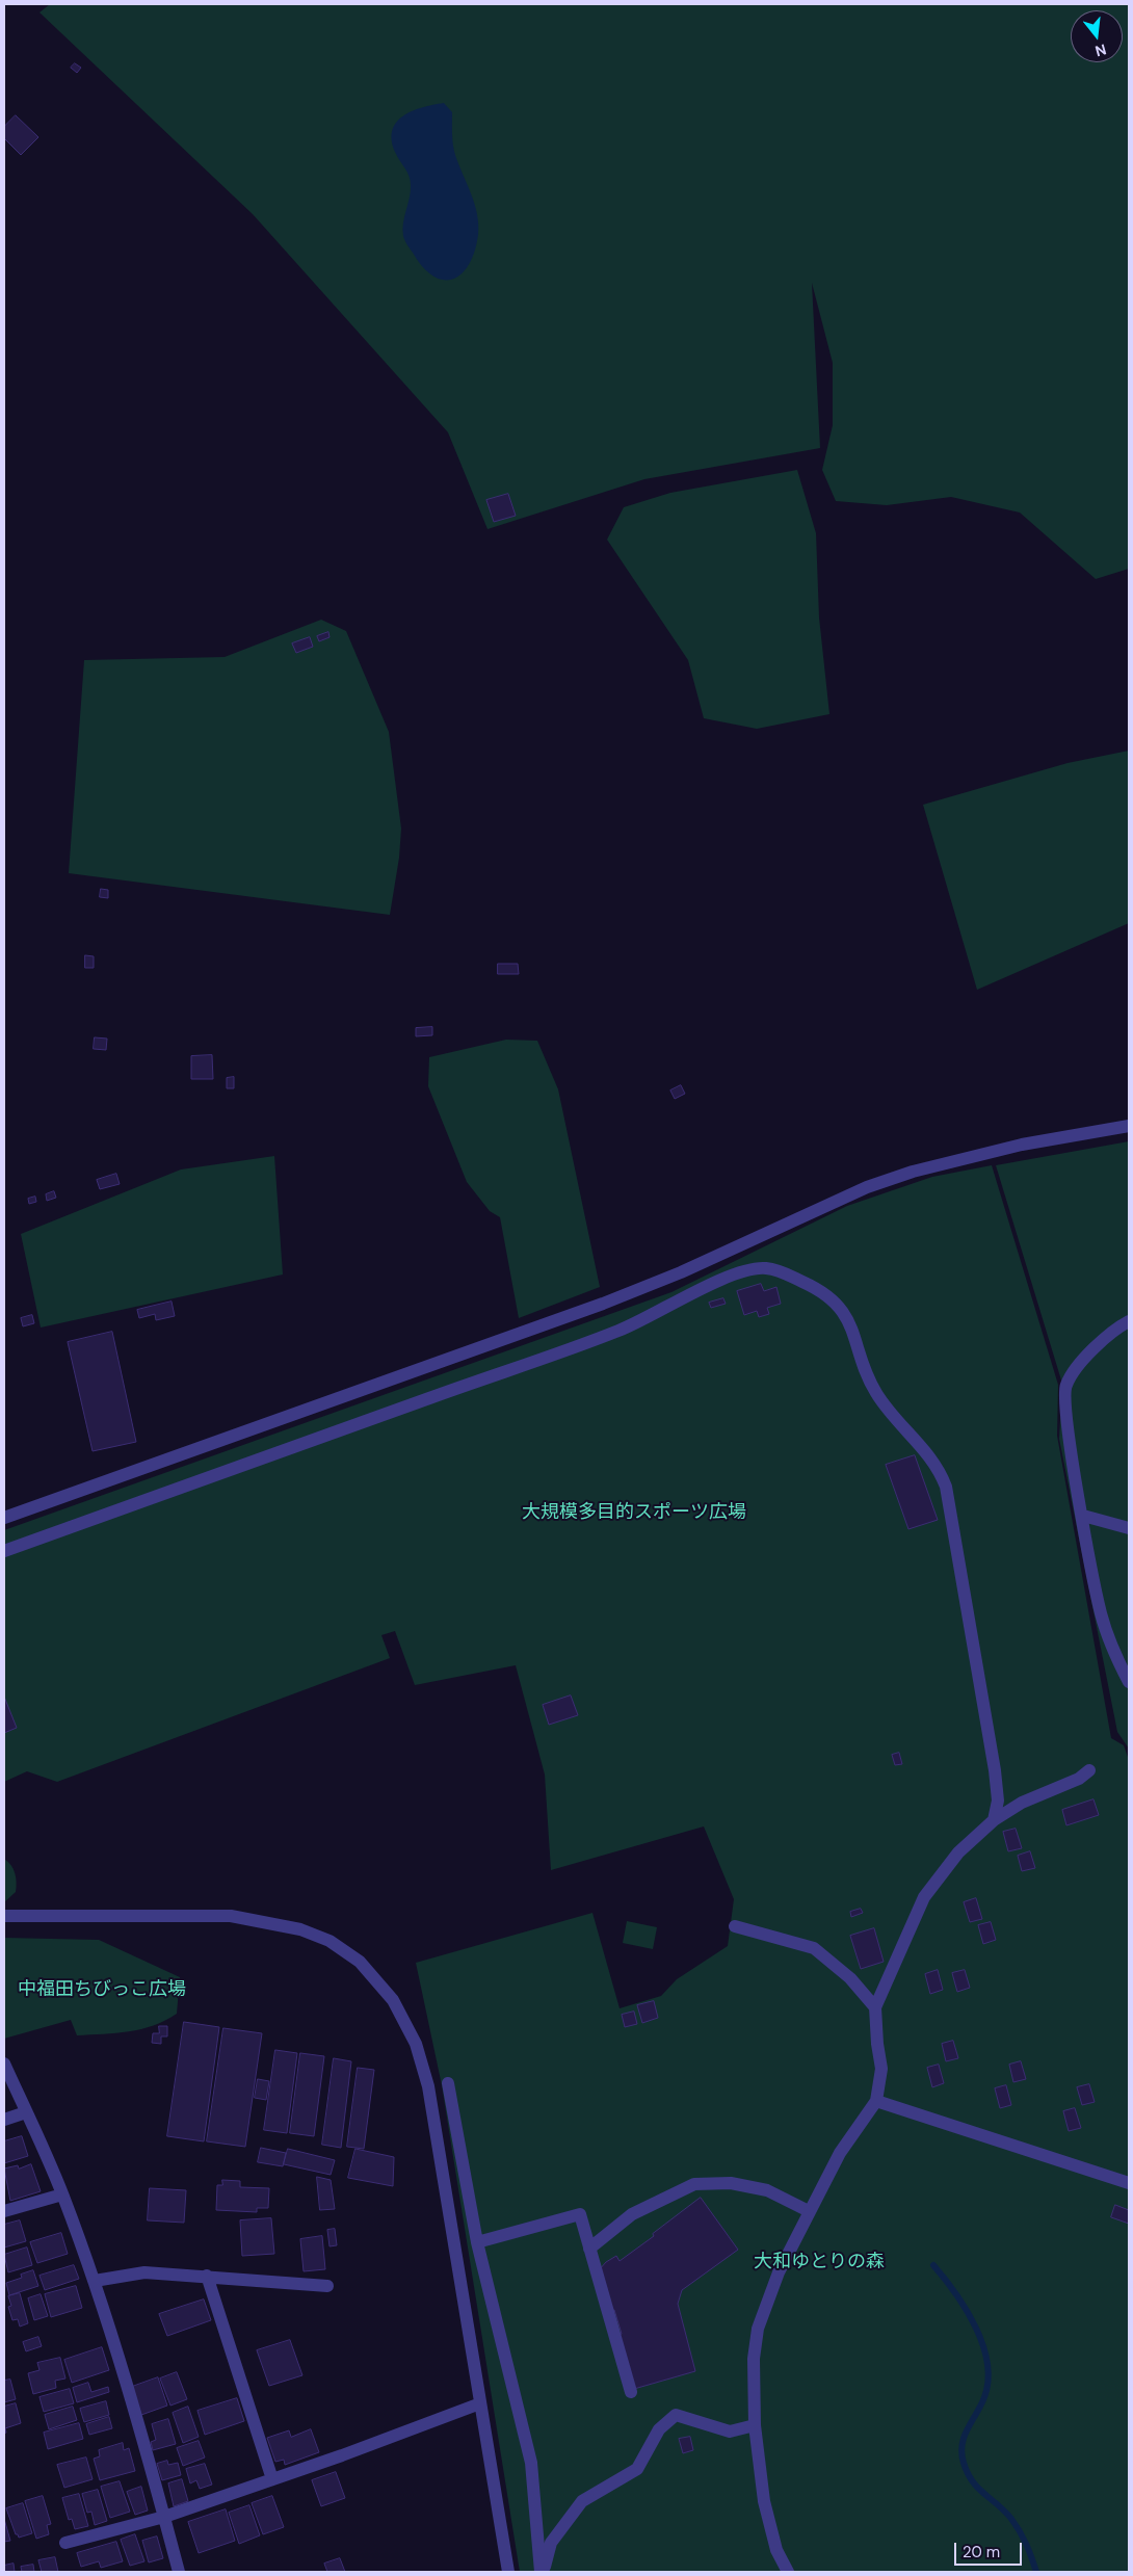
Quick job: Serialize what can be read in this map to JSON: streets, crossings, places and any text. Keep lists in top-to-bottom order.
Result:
{
  "parks": ["大規模多目的スポーツ広場", "中福田ちびっこ広場", "大和ゆとりの森"],
  "scale_bar": "20 m",
  "north": "bottom"
}
